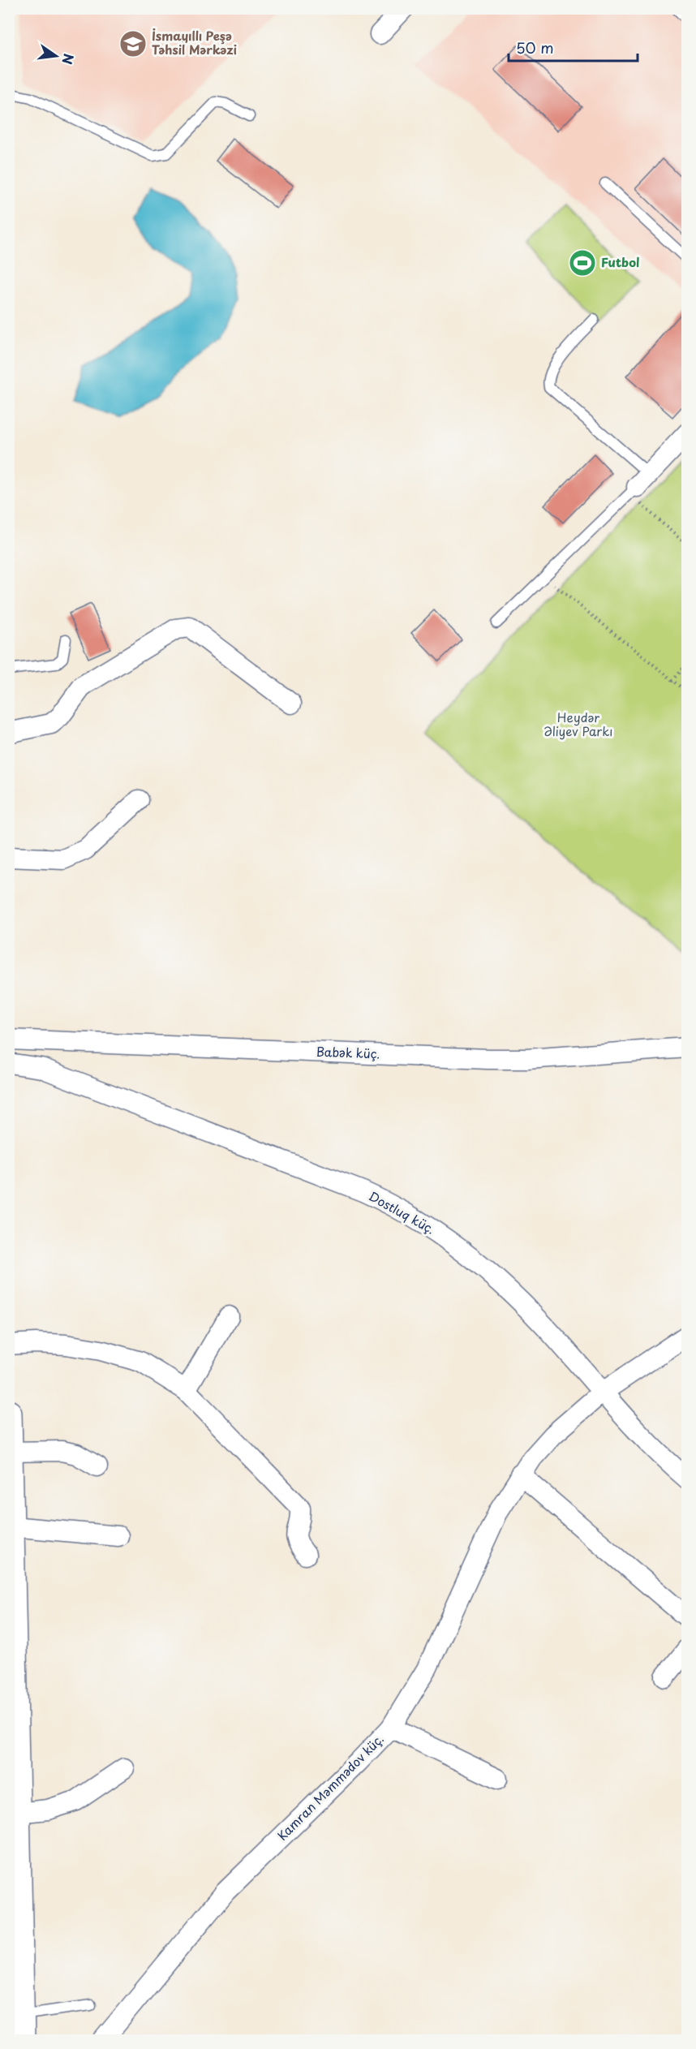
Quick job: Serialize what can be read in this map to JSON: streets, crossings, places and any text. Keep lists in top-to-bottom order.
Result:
{
  "streets": {
    "street": ["Babək küç.", "Dostluq küç.", "Kamran Məmmədov küç."]
  },
  "crossings": [
    ["Dostluq küç.", "Kamran Məmmədov küç."]
  ],
  "parks": ["Heydər Əliyev Parkı"],
  "places": {
    "school or university": ["İsmayıllı Peşə Təhsil Mərkəzi"],
    "sports": ["Futbol"]
  },
  "scale_bar": "50 m",
  "north": "right"
}
